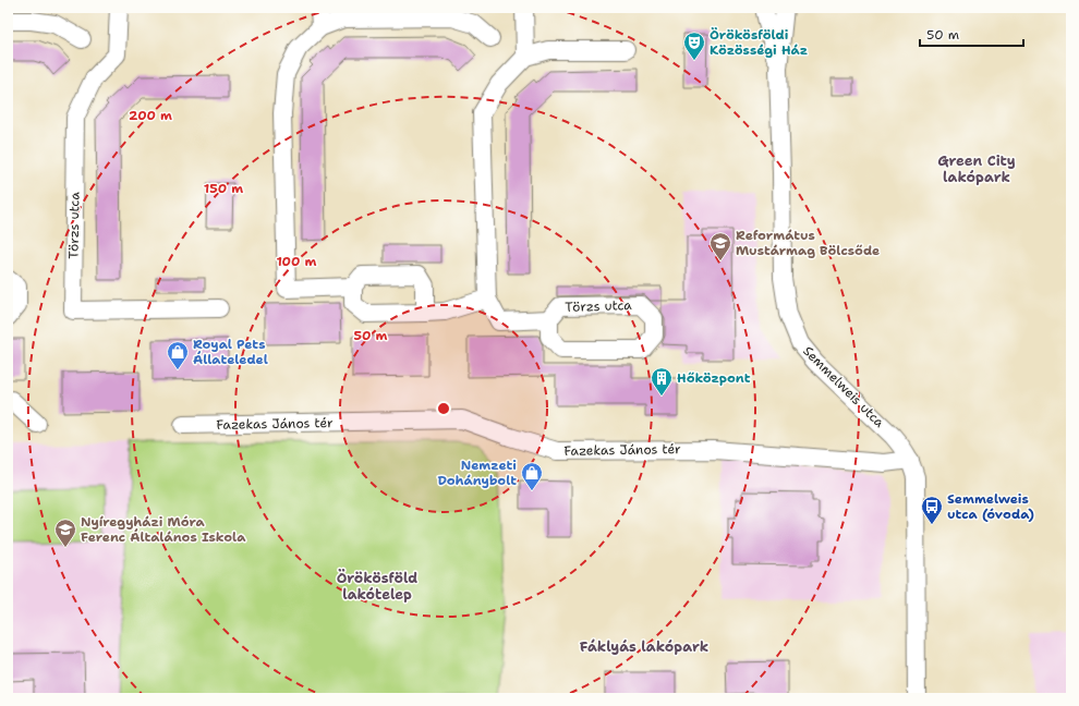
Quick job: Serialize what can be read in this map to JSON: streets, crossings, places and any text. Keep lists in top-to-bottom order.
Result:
{
  "streets": {
    "street": ["Törzs utca", "Semmelweis utca", "Fazekas János tér"]
  },
  "crossings": [
    ["Semmelweis utca", "Fazekas János tér"]
  ],
  "districts": ["Green City lakópark", "Örökösföld lakótelep", "Fáklyás lakópark"],
  "places": {
    "theatre": ["Örökösföldi Közösségi Ház"],
    "school or university": ["Református Mustármag Bölcsőde", "Nyíregyházi Móra Ferenc Általános Iskola"],
    "shop": ["Royal Pets Állateledel", "Nemzeti Dohánybolt"],
    "building": ["Hőközpont"],
    "bus stop": ["Semmelweis utca (óvoda)"]
  },
  "scale_bar": "50 m",
  "rings": [
    "200 m",
    "150 m",
    "100 m",
    "50 m"
  ]
}
